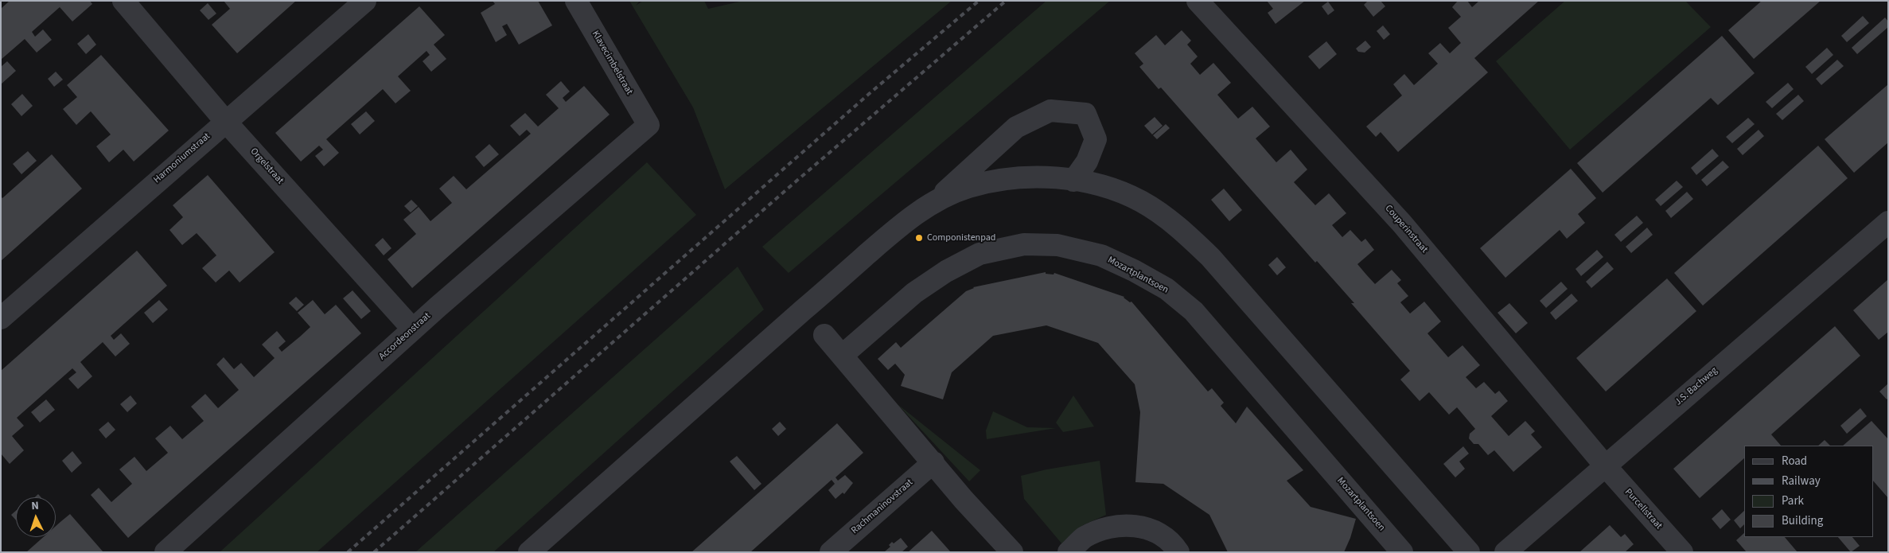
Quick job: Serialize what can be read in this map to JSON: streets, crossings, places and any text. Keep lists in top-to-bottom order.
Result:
{
  "streets": {
    "street": [
      "Klavecimbelstraat",
      "Harmoniumstraat",
      "Orgelstraat",
      "Couperinstraat",
      "Mozartplantsoen",
      "Accordeonstraat",
      "J.S. Bachweg",
      "Rachmaninovstraat",
      "Purcellstraat"
    ]
  },
  "crossings": [
    ["Klavecimbelstraat", "Accordeonstraat"],
    ["Harmoniumstraat", "Orgelstraat"],
    ["Orgelstraat", "Accordeonstraat"],
    ["Couperinstraat", "J.S. Bachweg"],
    ["Couperinstraat", "Purcellstraat"],
    ["J.S. Bachweg", "Purcellstraat"]
  ],
  "places": ["Componistenpad"],
  "legend": [
    "Road",
    "Railway",
    "Park",
    "Building"
  ],
  "north": "top"
}
